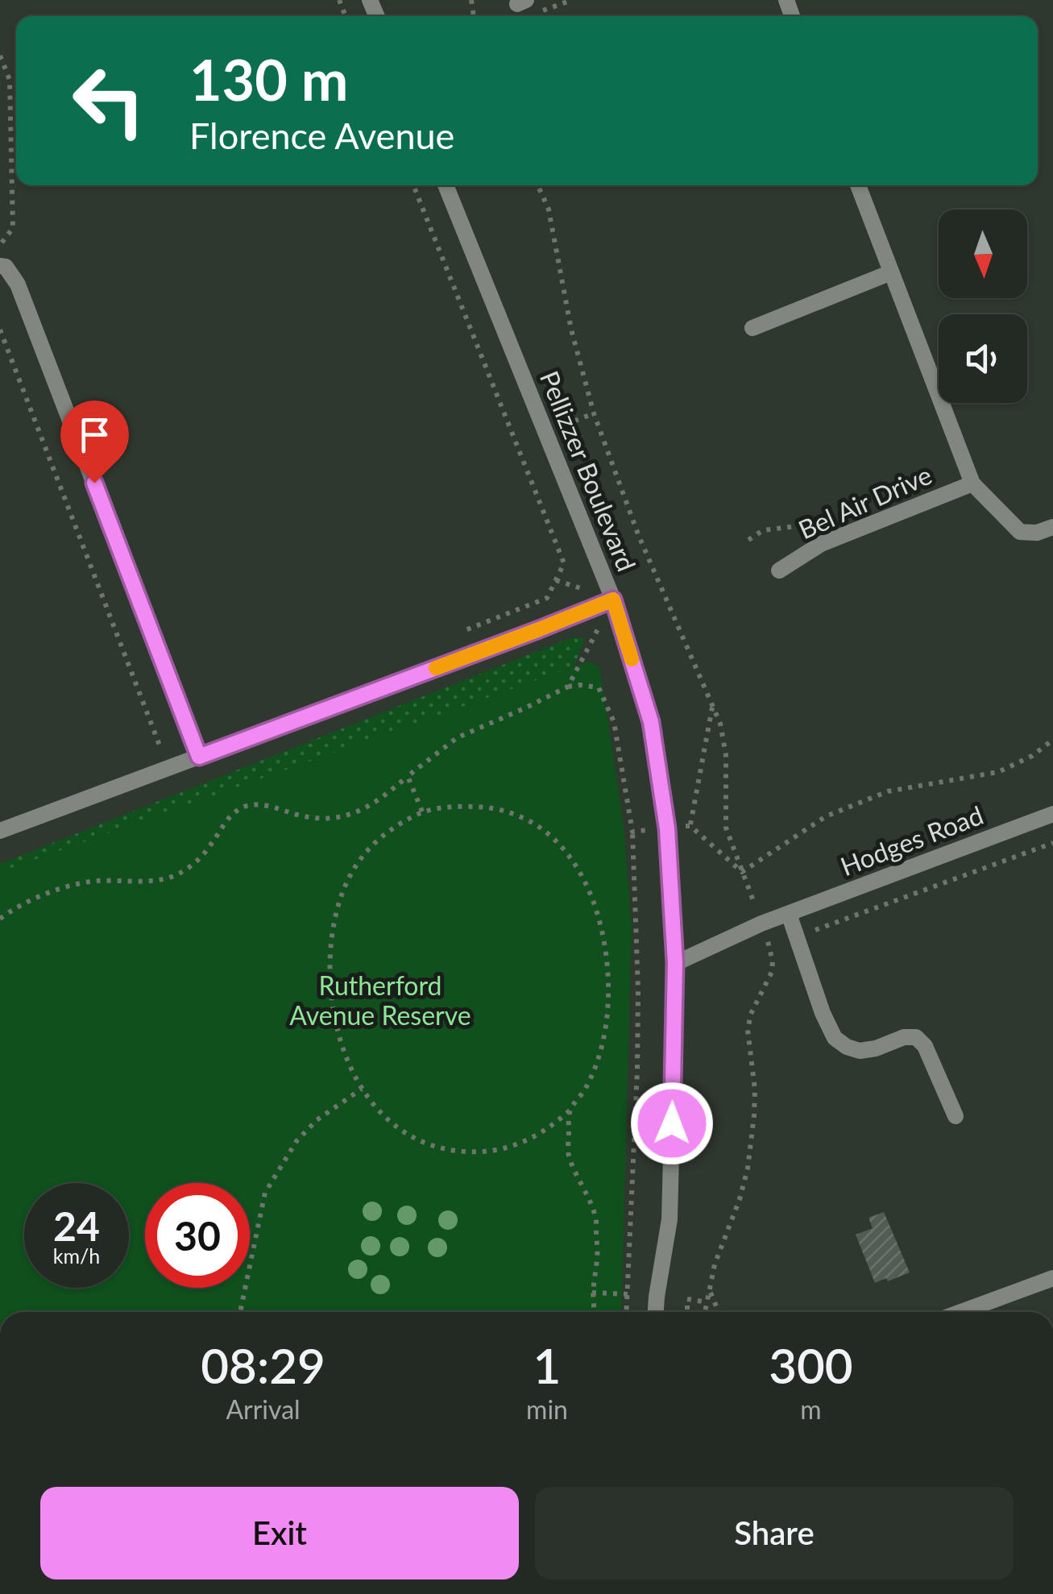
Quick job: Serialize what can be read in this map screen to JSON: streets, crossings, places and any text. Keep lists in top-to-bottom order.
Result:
{
  "streets": {
    "street": ["Pellizzer Boulevard", "Bel Air Drive", "Hodges Road"]
  },
  "crossings": [
    ["Pellizzer Boulevard", "Hodges Road"]
  ],
  "parks": ["Rutherford Avenue Reserve"],
  "north": "bottom",
  "page": {
    "turn": ["130 m", "Florence Avenue"],
    "speed": "24 km/h",
    "limit": "30",
    "eta": [
      "08:29",
      "Arrival",
      "1",
      "min",
      "300",
      "m"
    ],
    "buttons": ["Exit", "Share"]
  }
}
